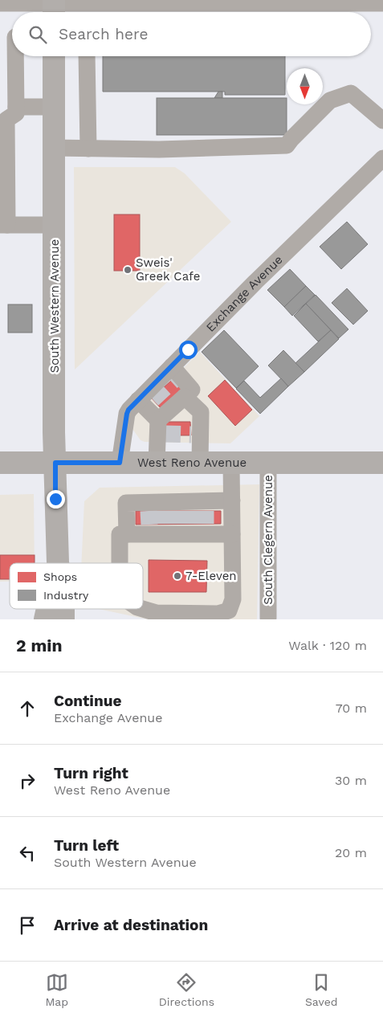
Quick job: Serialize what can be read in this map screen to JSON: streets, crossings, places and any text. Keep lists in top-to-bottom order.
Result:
{
  "streets": {
    "main road": ["South Western Avenue", "West Reno Avenue"],
    "street": ["Exchange Avenue", "South Clegern Avenue"]
  },
  "crossings": [
    ["Exchange Avenue", "West Reno Avenue"],
    ["South Western Avenue", "West Reno Avenue"],
    ["West Reno Avenue", "South Clegern Avenue"]
  ],
  "places": ["Sweis' Greek Cafe", "7-Eleven"],
  "legend": ["Shops", "Industry"],
  "north": "bottom",
  "page": {
    "search": "Search here",
    "heading": ["2 min", "Walk · 120 m"],
    "list": [
      ["Continue", "Exchange Avenue", "70 m"],
      ["Turn right", "West Reno Avenue", "30 m"],
      ["Turn left", "South Western Avenue", "20 m"],
      "Arrive at destination"
    ],
    "nav": ["Map", "Directions", "Saved"]
  }
}
